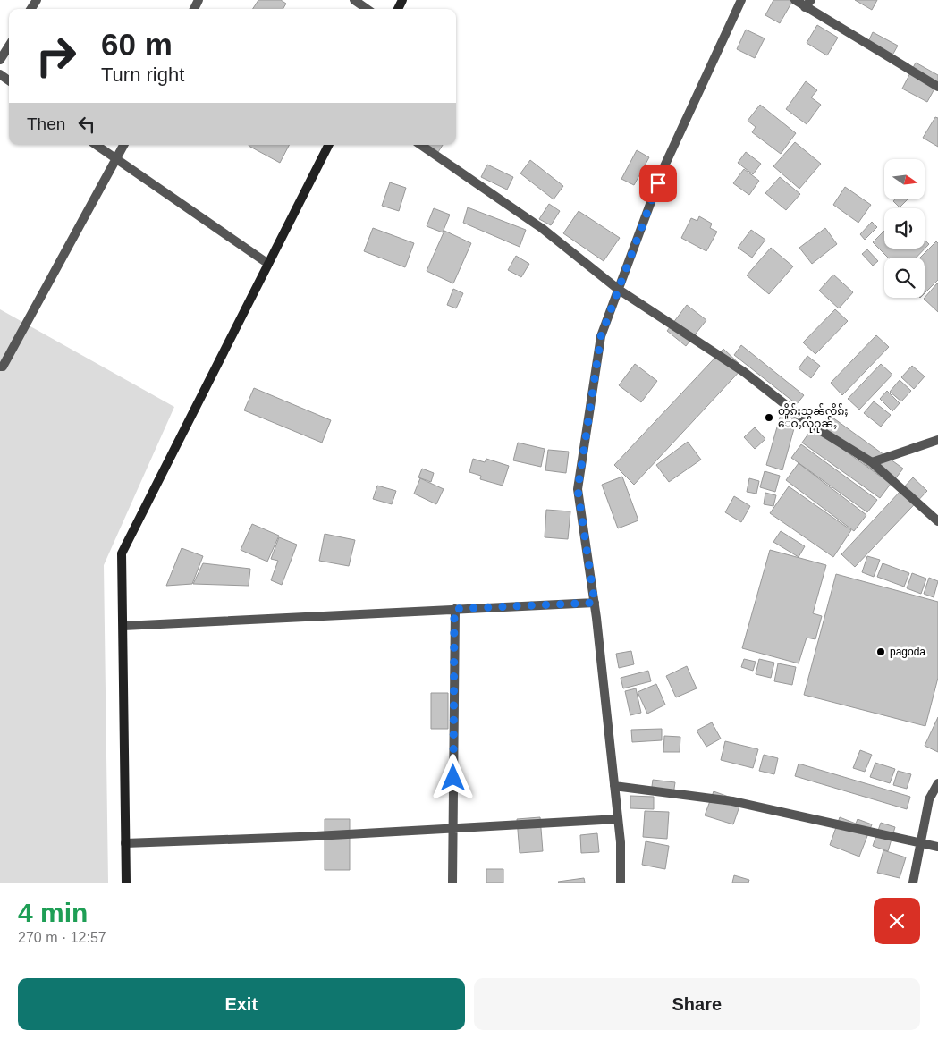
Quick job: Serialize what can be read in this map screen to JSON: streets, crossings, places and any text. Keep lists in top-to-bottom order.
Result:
{
  "places": ["တိူၵ်ႈသွၼ်လိၵ်ႈ ေဝႇလုဝုၼ်ႇ", "pagoda"],
  "north": "right",
  "page": {
    "turn": ["60 m", "Turn right"],
    "then": "Then",
    "heading": ["4 min", "270 m · 12:57"],
    "buttons": ["Exit", "Share"]
  }
}
